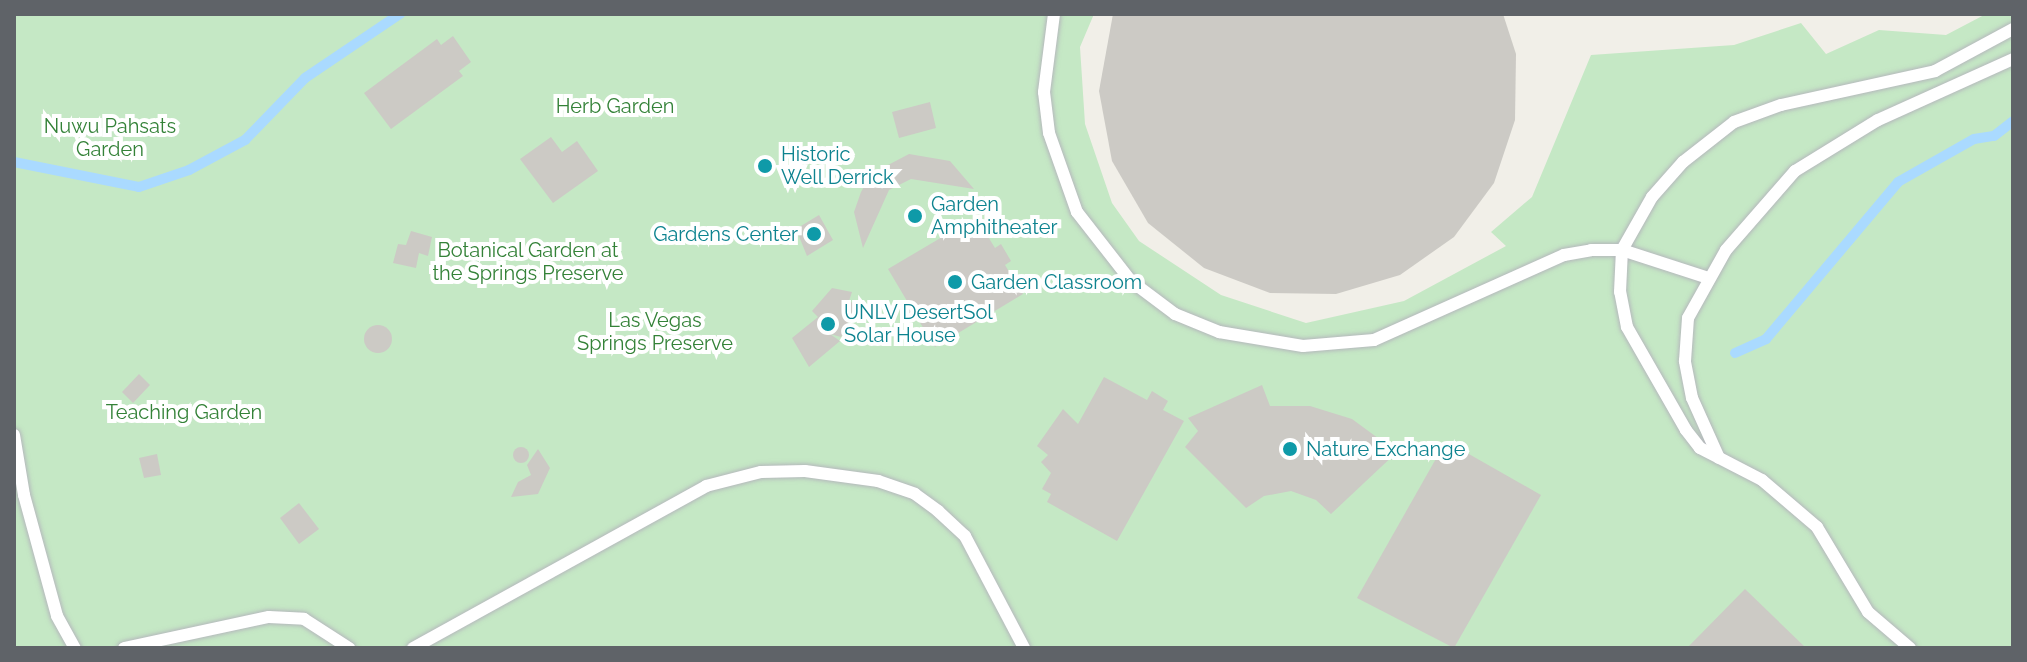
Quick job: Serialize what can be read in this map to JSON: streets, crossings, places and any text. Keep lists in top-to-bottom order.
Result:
{
  "parks": [
    "Herb Garden",
    "Nuwu Pahsats Garden",
    "Botanical Garden at the Springs Preserve",
    "Las Vegas Springs Preserve",
    "Teaching Garden"
  ],
  "places": [
    "Historic Well Derrick",
    "Garden Amphitheater",
    "Gardens Center",
    "Garden Classroom",
    "UNLV DesertSol Solar House",
    "Nature Exchange"
  ]
}
